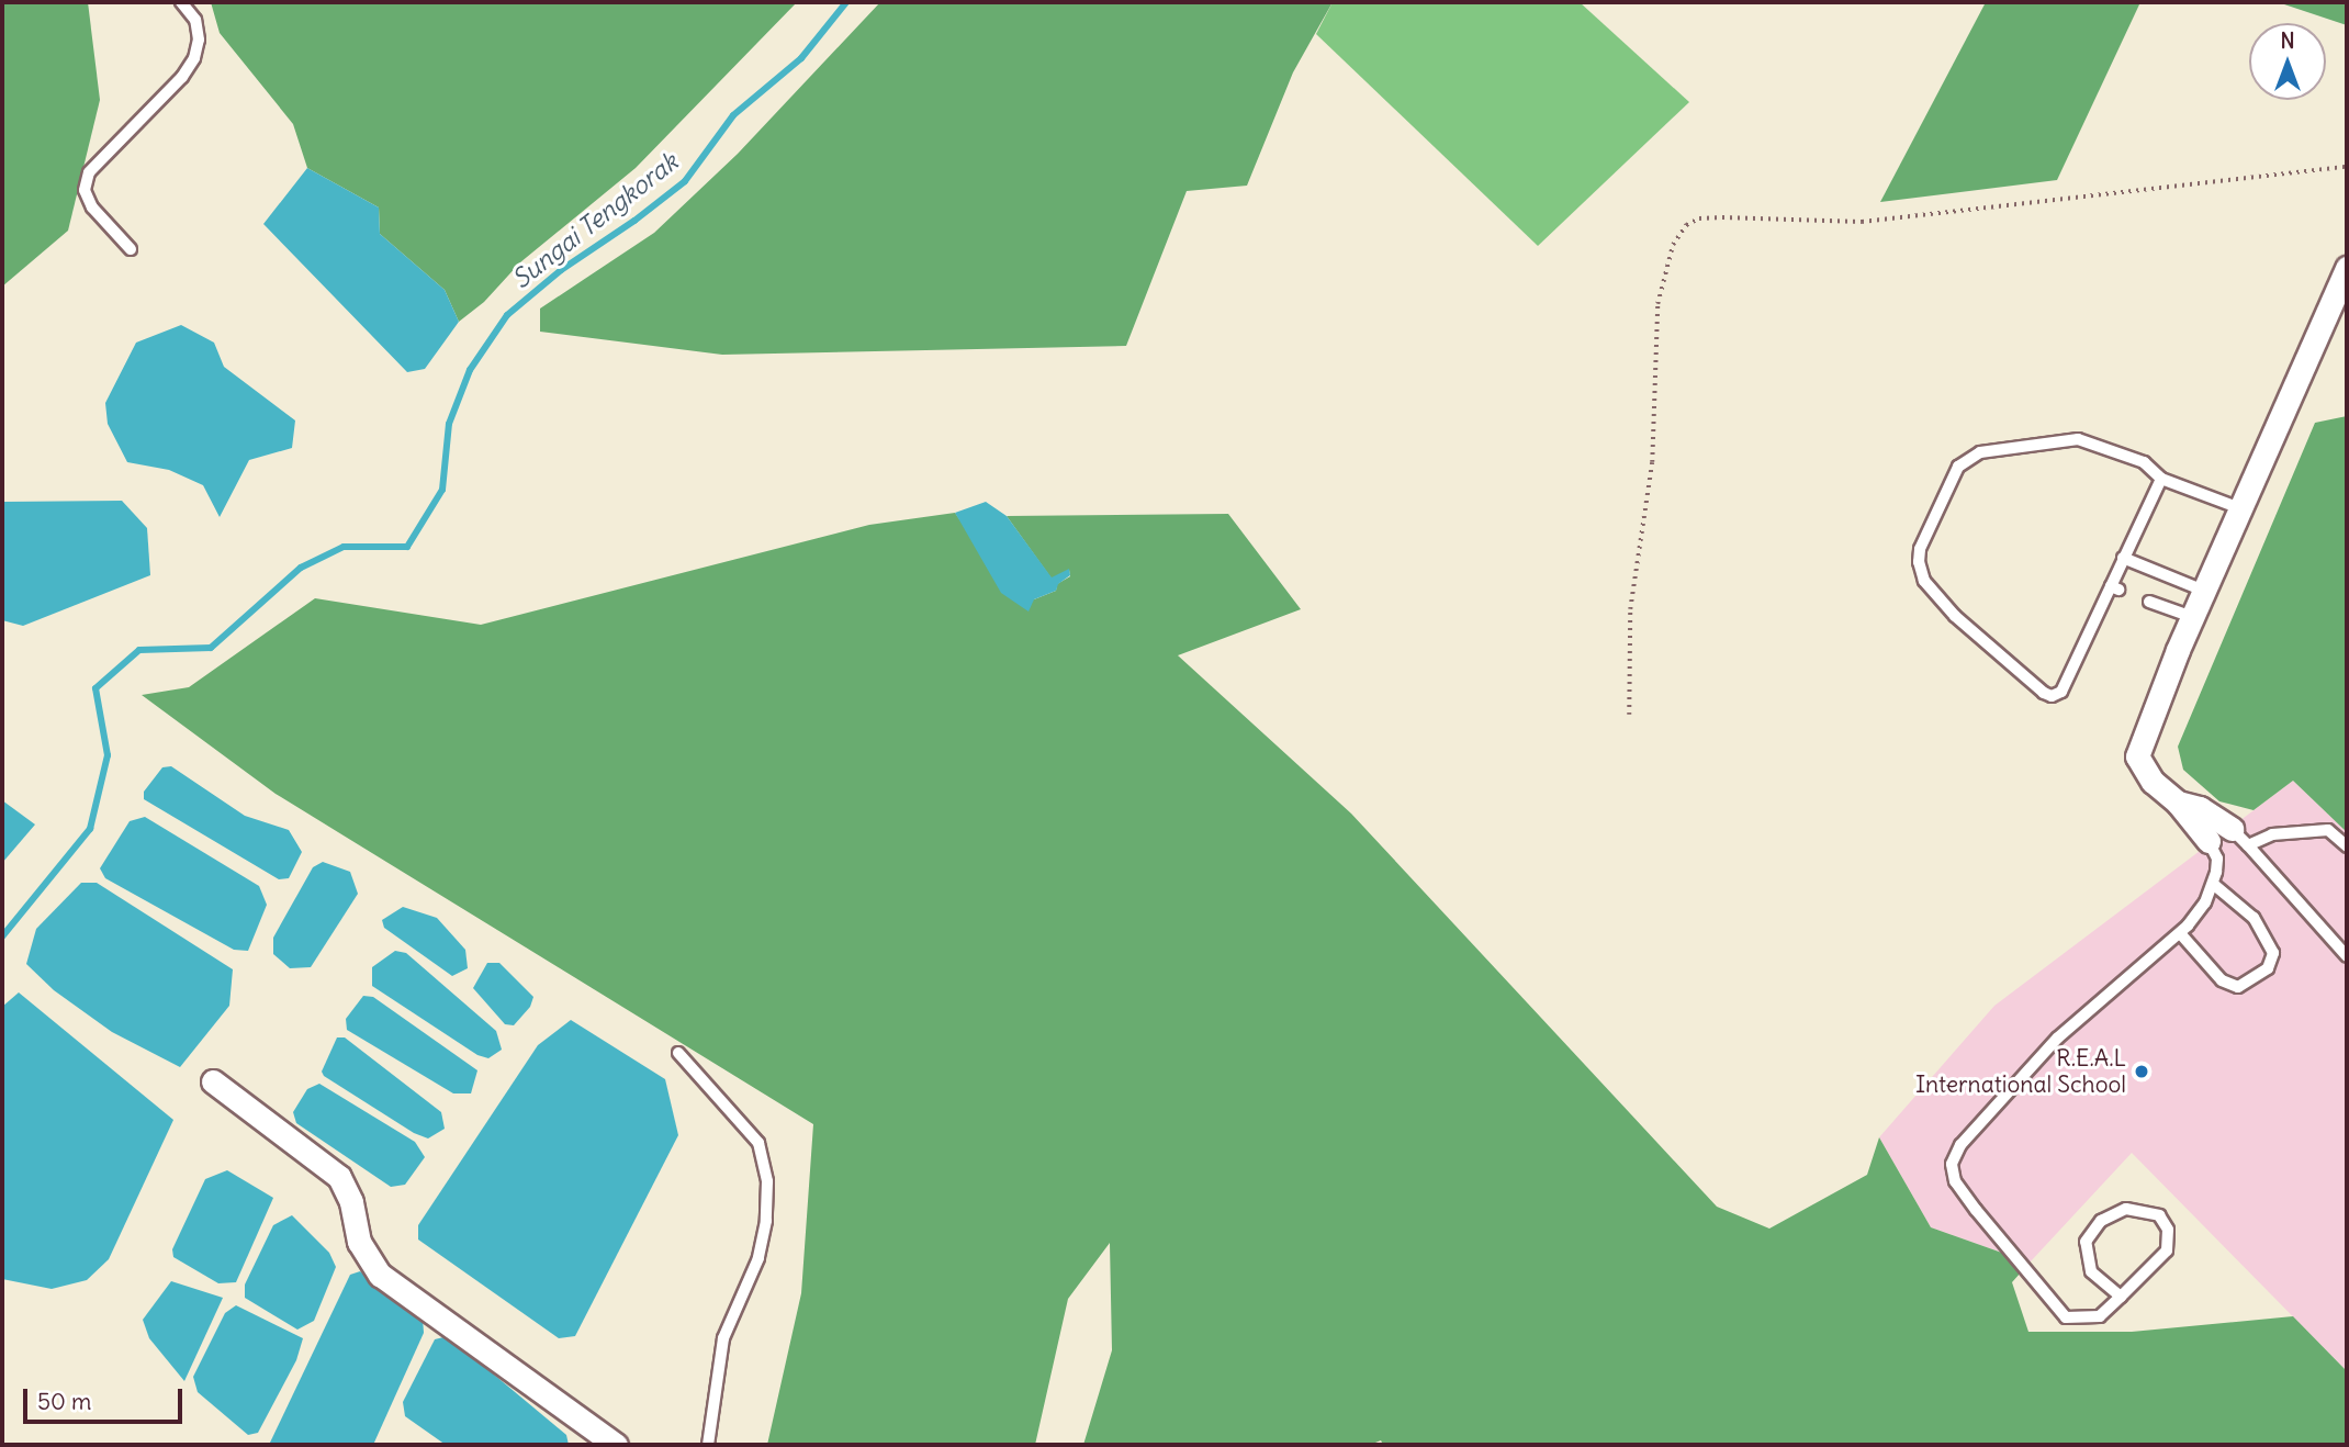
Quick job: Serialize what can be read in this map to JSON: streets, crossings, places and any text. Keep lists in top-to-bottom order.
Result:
{
  "water": ["Sungai Tengkorak"],
  "places": ["R.E.A.L International School"],
  "scale_bar": "50 m",
  "north": "top"
}
